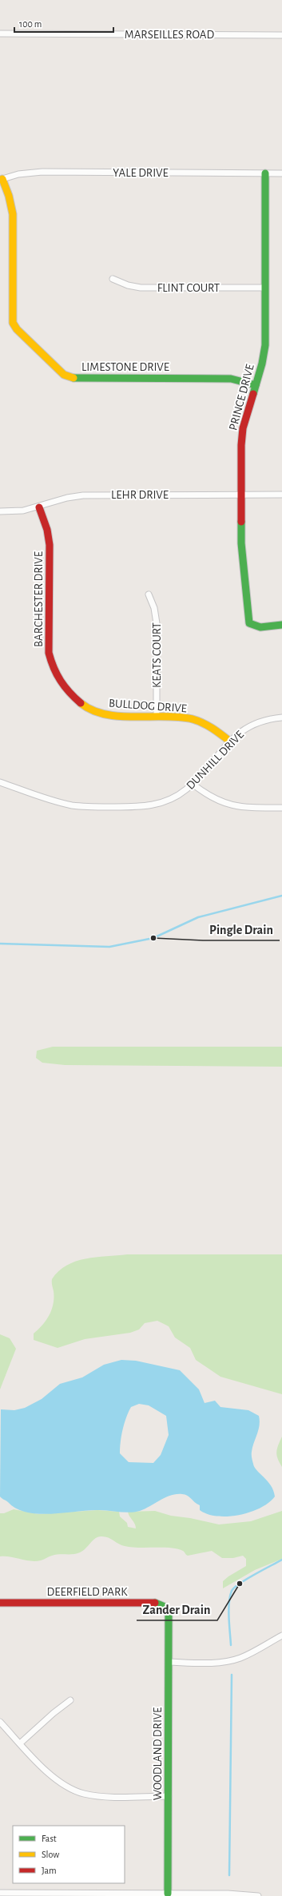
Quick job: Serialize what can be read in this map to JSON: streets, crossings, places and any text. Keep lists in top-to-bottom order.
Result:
{
  "streets": {
    "street": [
      "MARSEILLES ROAD",
      "YALE DRIVE",
      "FLINT COURT",
      "LIMESTONE DRIVE",
      "PRINCE DRIVE",
      "LEHR DRIVE",
      "BARCHESTER DRIVE",
      "KEATS COURT",
      "BULLDOG DRIVE",
      "DUNHILL DRIVE",
      "DEERFIELD PARK",
      "WOODLAND DRIVE"
    ]
  },
  "crossings": [
    ["YALE DRIVE", "LIMESTONE DRIVE"],
    ["YALE DRIVE", "PRINCE DRIVE"],
    ["FLINT COURT", "PRINCE DRIVE"],
    ["LIMESTONE DRIVE", "PRINCE DRIVE"],
    ["PRINCE DRIVE", "LEHR DRIVE"],
    ["LEHR DRIVE", "BARCHESTER DRIVE"],
    ["BARCHESTER DRIVE", "BULLDOG DRIVE"],
    ["KEATS COURT", "BULLDOG DRIVE"],
    ["BULLDOG DRIVE", "DUNHILL DRIVE"],
    ["DEERFIELD PARK", "WOODLAND DRIVE"]
  ],
  "places": ["Pingle Drain", "Zander Drain"],
  "legend": ["Fast", "Slow", "Jam"],
  "scale_bar": "100 m"
}
